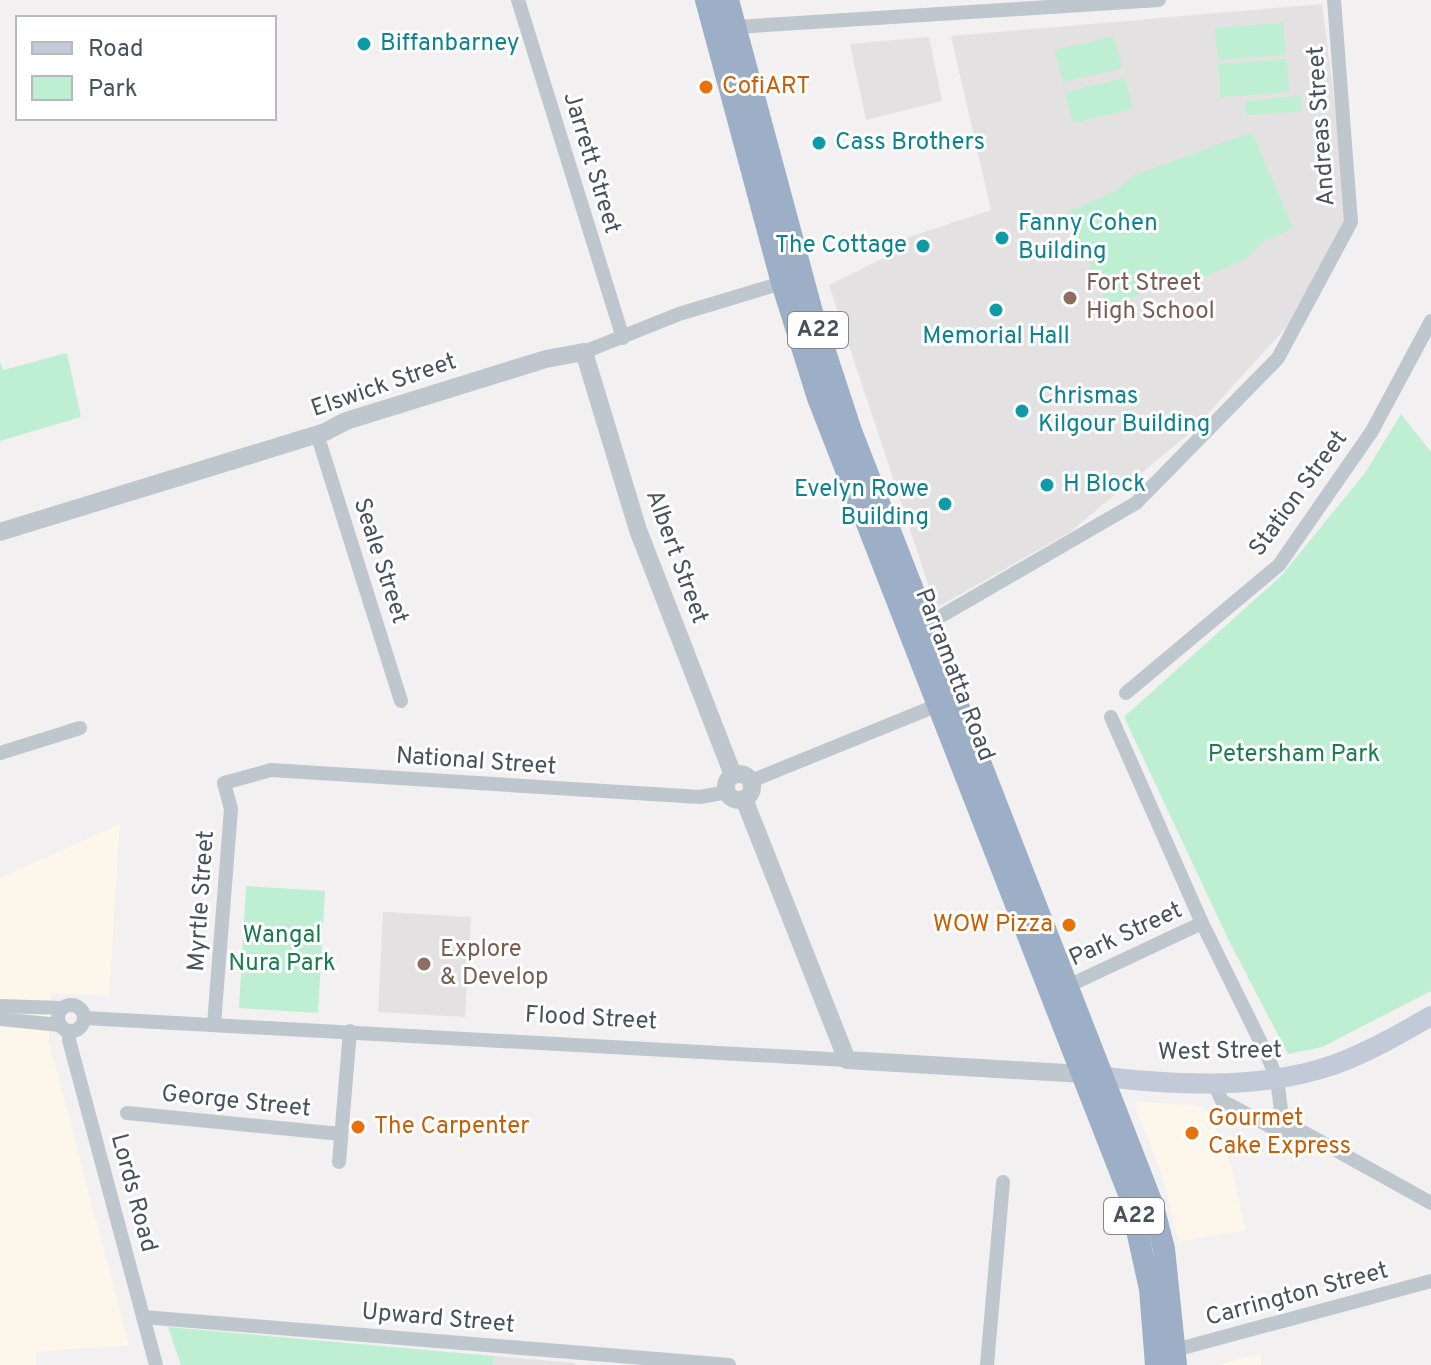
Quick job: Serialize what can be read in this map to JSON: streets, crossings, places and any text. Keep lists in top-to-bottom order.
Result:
{
  "streets": {
    "highway": ["A22", "Parramatta Road"],
    "main road": ["West Street"],
    "street": [
      "Andreas Street",
      "Jarrett Street",
      "Elswick Street",
      "Station Street",
      "Albert Street",
      "Seale Street",
      "National Street",
      "Myrtle Street",
      "Park Street",
      "Flood Street",
      "George Street",
      "Lords Road",
      "Carrington Street",
      "Upward Street"
    ]
  },
  "crossings": [
    ["Andreas Street", "Parramatta Road"],
    ["Jarrett Street", "Elswick Street"],
    ["Elswick Street", "Albert Street"],
    ["Elswick Street", "Seale Street"],
    ["Elswick Street", "Parramatta Road"],
    ["Albert Street", "National Street"],
    ["Albert Street", "Flood Street"],
    ["Parramatta Road", "National Street"],
    ["Parramatta Road", "Park Street"],
    ["Parramatta Road", "Flood Street"],
    ["Parramatta Road", "West Street"],
    ["Parramatta Road", "Carrington Street"],
    ["National Street", "Myrtle Street"],
    ["Myrtle Street", "Flood Street"],
    ["Flood Street", "West Street"],
    ["Flood Street", "Lords Road"],
    ["Lords Road", "Upward Street"]
  ],
  "parks": ["Petersham Park", "Wangal Nura Park"],
  "places": [
    "Biffanbarney",
    "CofiART",
    "Cass Brothers",
    "Fanny Cohen Building",
    "The Cottage",
    "Fort Street High School",
    "Memorial Hall",
    "Chrismas Kilgour Building",
    "H Block",
    "Evelyn Rowe Building",
    "WOW Pizza",
    "Explore & Develop",
    "The Carpenter",
    "Gourmet Cake Express"
  ],
  "legend": ["Road", "Park"]
}
